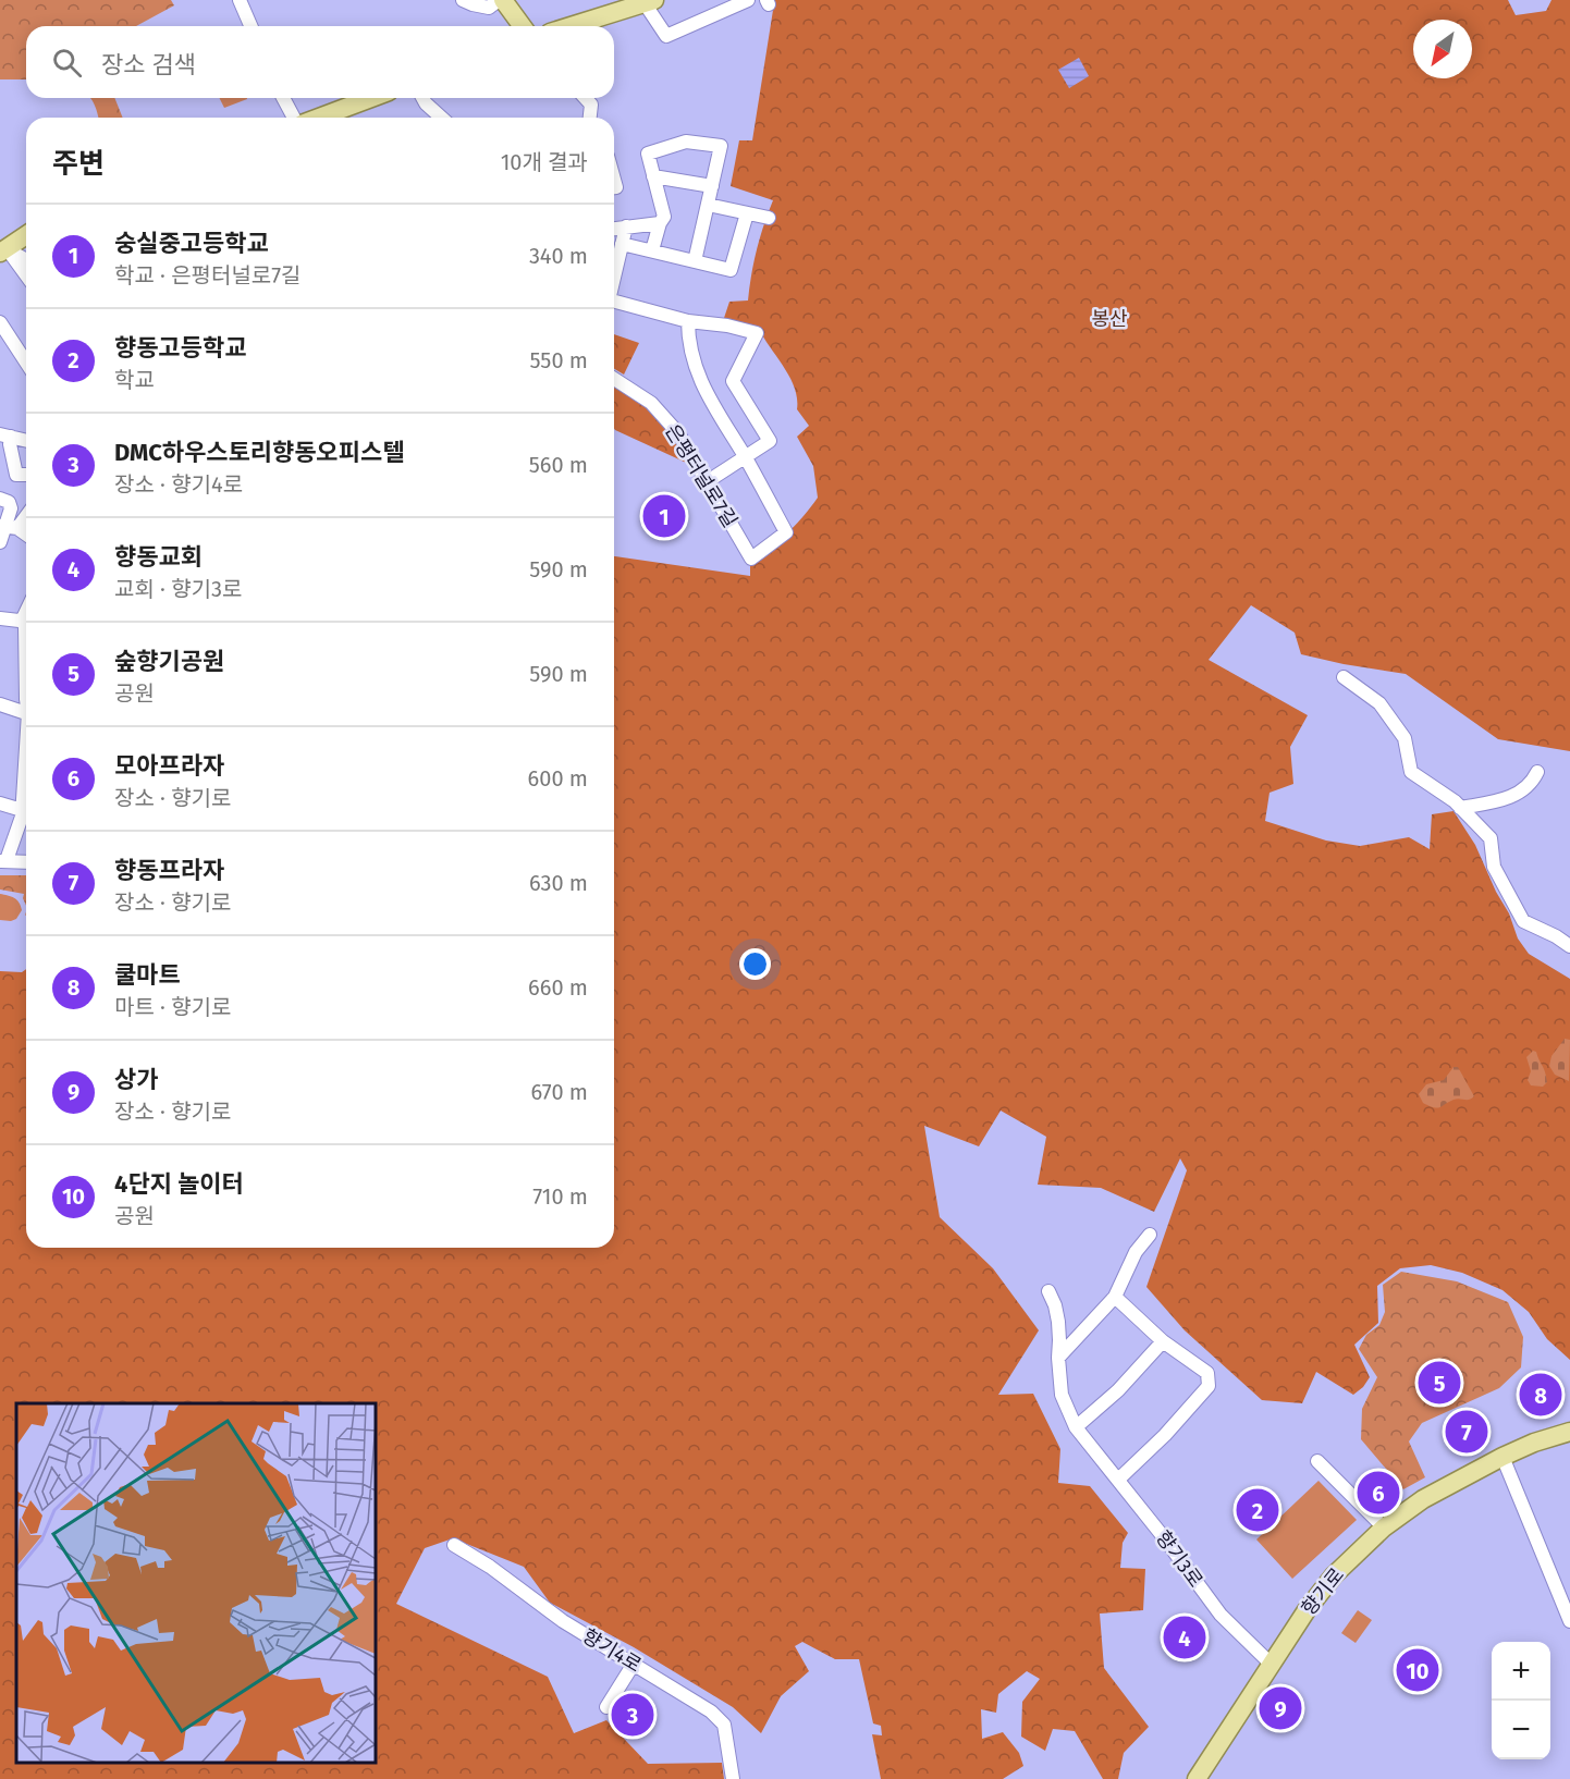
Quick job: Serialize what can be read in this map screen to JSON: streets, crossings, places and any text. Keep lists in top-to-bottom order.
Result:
{
  "streets": {
    "main road": ["향기로"],
    "street": ["은평터널로7길", "향기3로", "향기4로"]
  },
  "crossings": [
    ["향기3로", "향기로"]
  ],
  "parks": ["봉산"],
  "north": "bottom left",
  "page": {
    "search": "장소 검색",
    "heading": ["주변", "10개 결과"],
    "list": [
      {
        "mark": "1",
        "name": "숭실중고등학교",
        "note": "학교 · 은평터널로7길",
        "value": "340 m"
      },
      {
        "mark": "2",
        "name": "향동고등학교",
        "note": "학교",
        "value": "550 m"
      },
      {
        "mark": "3",
        "name": "DMC하우스토리향동오피스텔",
        "note": "장소 · 향기4로",
        "value": "560 m"
      },
      {
        "mark": "4",
        "name": "향동교회",
        "note": "교회 · 향기3로",
        "value": "590 m"
      },
      {
        "mark": "5",
        "name": "숲향기공원",
        "note": "공원",
        "value": "590 m"
      },
      {
        "mark": "6",
        "name": "모아프라자",
        "note": "장소 · 향기로",
        "value": "600 m"
      },
      {
        "mark": "7",
        "name": "향동프라자",
        "note": "장소 · 향기로",
        "value": "630 m"
      },
      {
        "mark": "8",
        "name": "쿨마트",
        "note": "마트 · 향기로",
        "value": "660 m"
      },
      {
        "mark": "9",
        "name": "상가",
        "note": "장소 · 향기로",
        "value": "670 m"
      },
      {
        "mark": "10",
        "name": "4단지 놀이터",
        "note": "공원",
        "value": "710 m"
      }
    ],
    "pins": [
      "1",
      "5",
      "8",
      "7",
      "6",
      "2",
      "4",
      "10",
      "9",
      "3"
    ],
    "map_buttons": ["+", "−"]
  }
}
